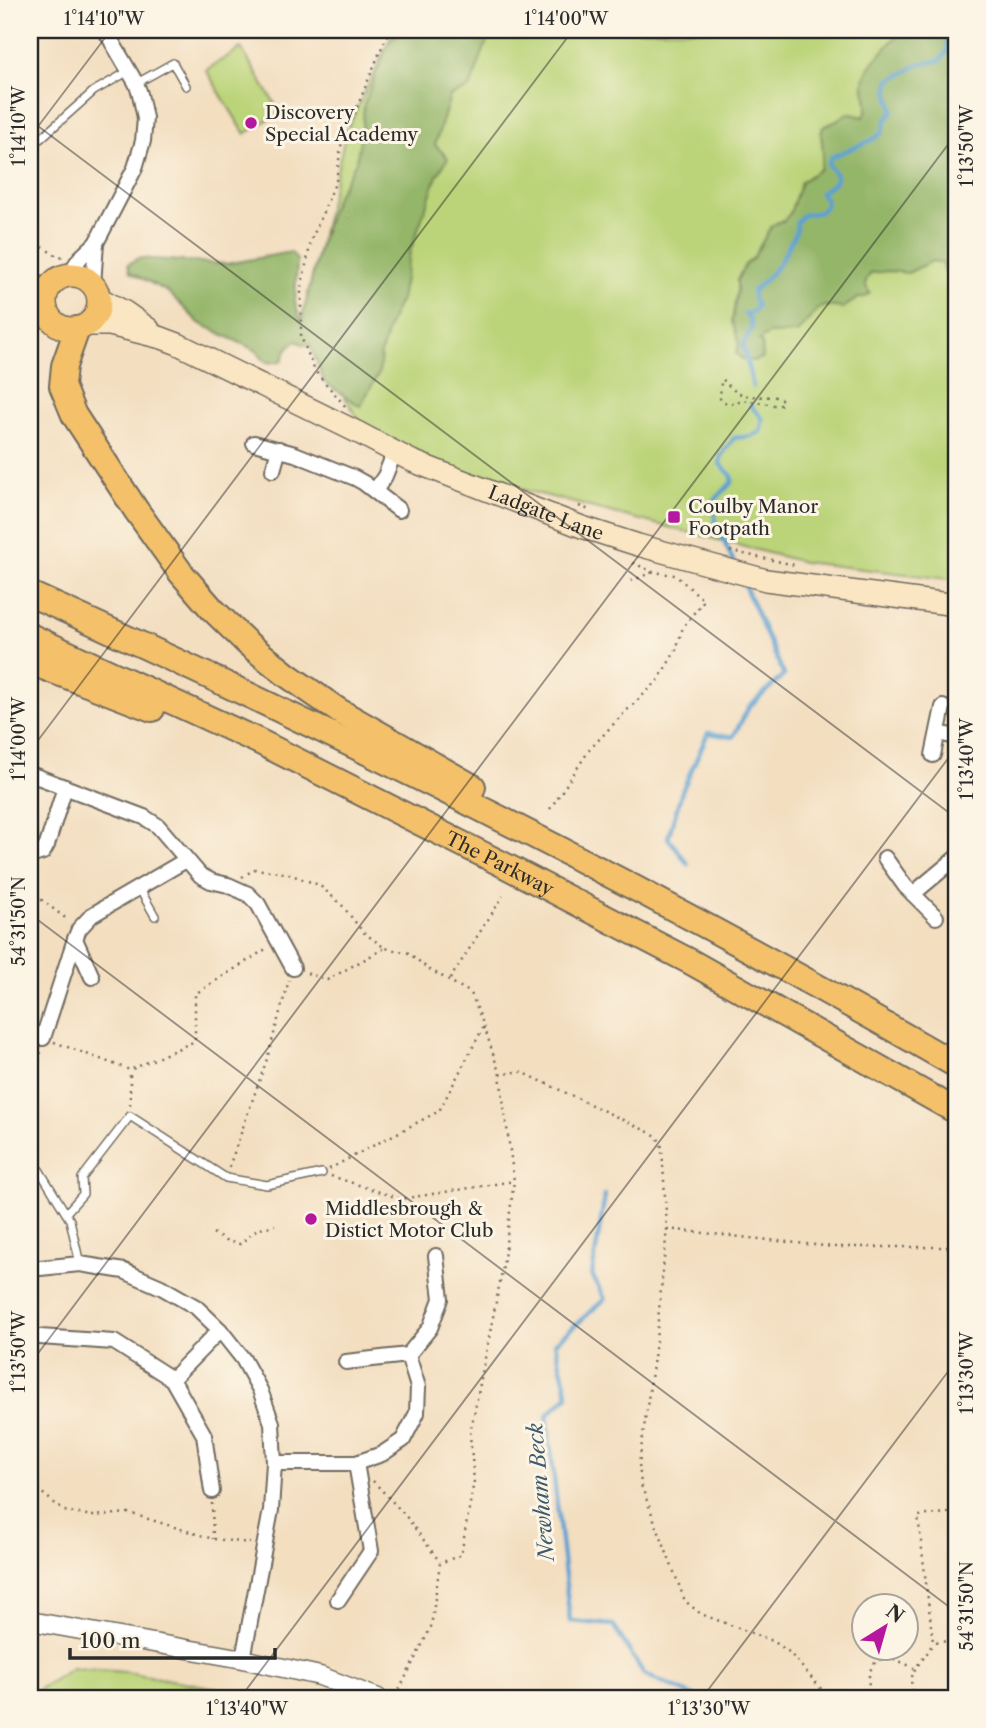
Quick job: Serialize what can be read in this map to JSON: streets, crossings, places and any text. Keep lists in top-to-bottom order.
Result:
{
  "streets": {
    "highway": ["The Parkway"],
    "main road": ["Ladgate Lane"]
  },
  "water": ["Newham Beck"],
  "places": {
    "other": ["Discovery Special Academy", "Middlesbrough & Distict Motor Club"],
    "transit": ["Coulby Manor Footpath"]
  },
  "scale_bar": "100 m",
  "north": "top right",
  "coordinates": [
    "1°14'10\"W",
    "1°14'00\"W",
    "1°13'50\"W",
    "1°13'40\"W",
    "54°31'50\"N",
    "1°13'30\"W"
  ]
}
